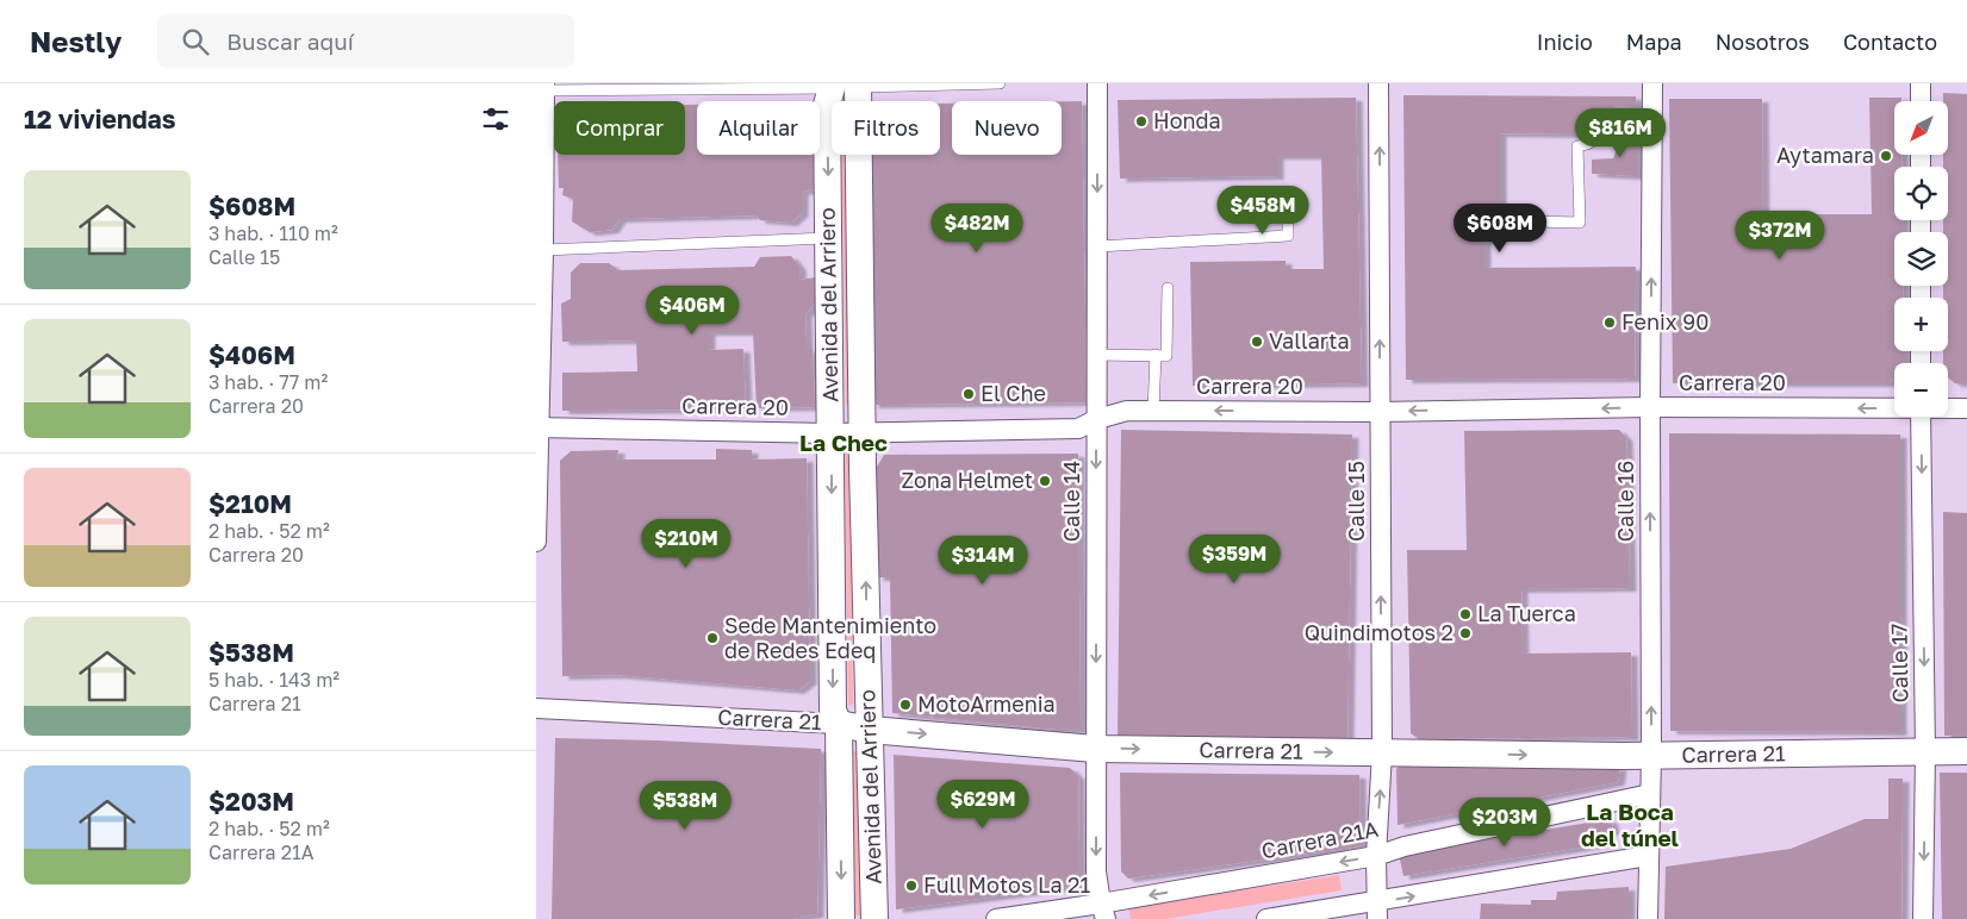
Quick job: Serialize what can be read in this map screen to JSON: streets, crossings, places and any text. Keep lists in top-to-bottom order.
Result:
{
  "streets": {
    "street": [
      "Avenida del Arriero",
      "Carrera 20",
      "Calle 14",
      "Calle 15",
      "Calle 16",
      "Calle 17",
      "Carrera 21",
      "Carrera 21A"
    ]
  },
  "crossings": [
    ["Avenida del Arriero", "Carrera 20"],
    ["Avenida del Arriero", "Carrera 21"],
    ["Carrera 20", "Calle 14"],
    ["Carrera 20", "Calle 15"],
    ["Carrera 20", "Calle 16"],
    ["Calle 14", "Carrera 21"],
    ["Calle 14", "Carrera 21A"],
    ["Calle 15", "Carrera 21"],
    ["Calle 15", "Carrera 21A"],
    ["Calle 16", "Carrera 21"],
    ["Calle 16", "Carrera 21A"],
    ["Calle 17", "Carrera 21"]
  ],
  "one_way": [
    "Carrera 20",
    "Calle 14",
    "Calle 15",
    "Calle 16",
    "Calle 17"
  ],
  "districts": ["La Chec", "La Boca del túnel"],
  "places": [
    "Honda",
    "Aytamara",
    "Fenix 90",
    "Vallarta",
    "El Che",
    "Zona Helmet",
    "La Tuerca",
    "Quindimotos 2",
    "Sede Mantenimiento de Redes Edeq",
    "MotoArmenia",
    "Full Motos La 21"
  ],
  "north": "bottom left",
  "page": {
    "header": "Nestly",
    "search": "Buscar aquí",
    "nav": [
      "Inicio",
      "Mapa",
      "Nosotros",
      "Contacto"
    ],
    "heading": "12 viviendas",
    "map_buttons": ["+", "−"],
    "chip": [
      "Comprar",
      "Alquilar",
      "Filtros",
      "Nuevo"
    ],
    "price": [
      "$816M",
      "$458M",
      "$482M",
      "$608M",
      "$372M",
      "$406M",
      "$210M",
      "$359M",
      "$314M",
      "$629M",
      "$538M",
      "$203M"
    ],
    "list": [
      {
        "name": "$608M",
        "note": "3 hab. · 110 m² · Calle 15"
      },
      {
        "name": "$406M",
        "note": "3 hab. · 77 m² · Carrera 20"
      },
      {
        "name": "$210M",
        "note": "2 hab. · 52 m² · Carrera 20"
      },
      {
        "name": "$538M",
        "note": "5 hab. · 143 m² · Carrera 21"
      },
      {
        "name": "$203M",
        "note": "2 hab. · 52 m² · Carrera 21A"
      }
    ]
  }
}
